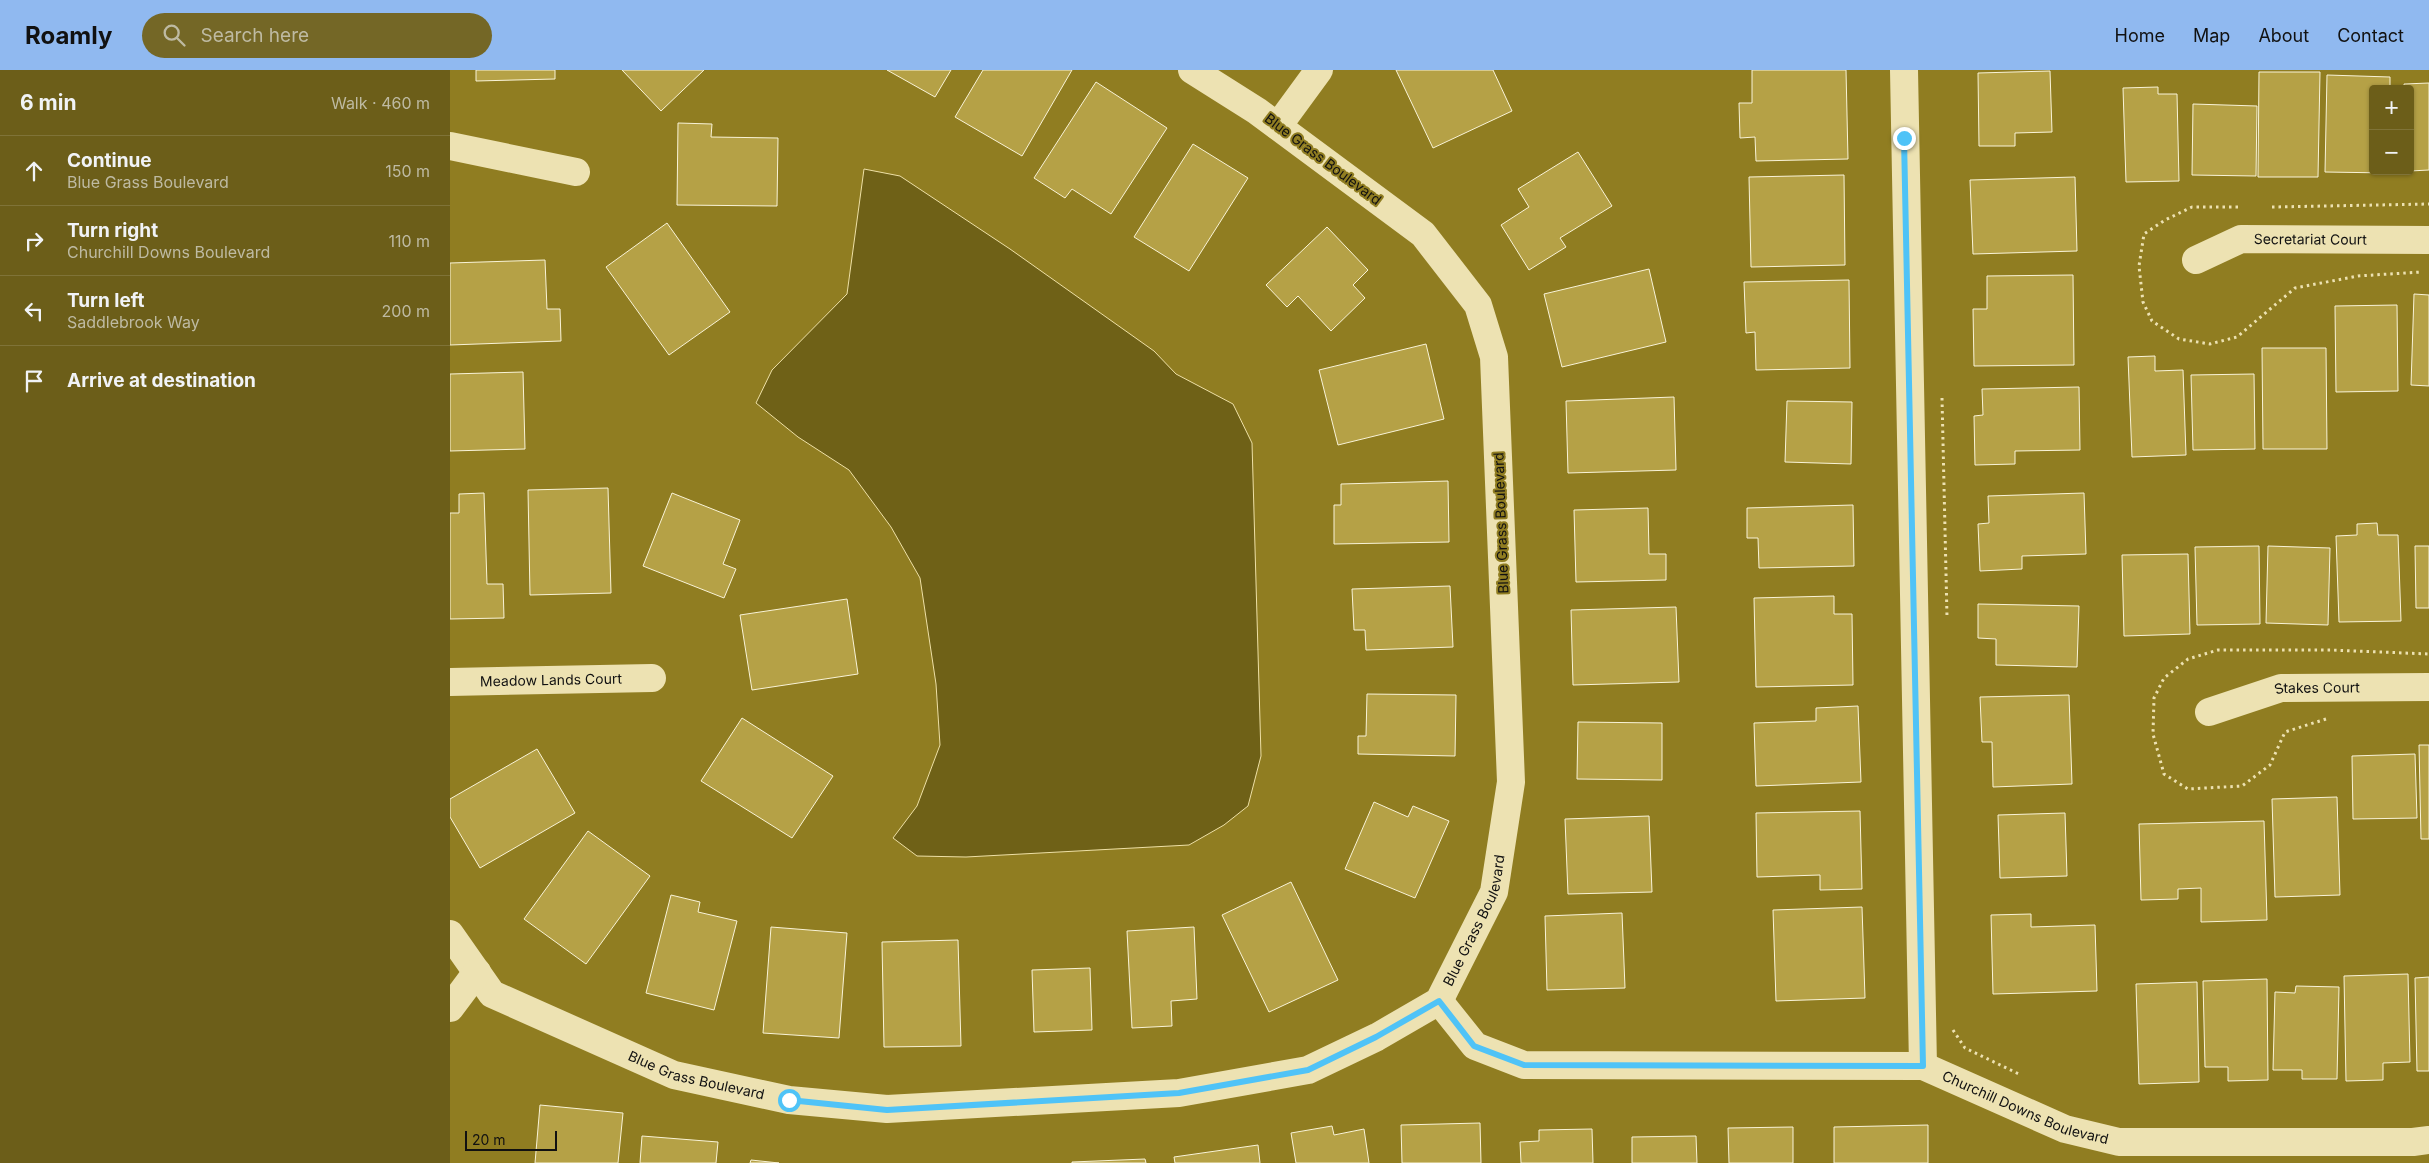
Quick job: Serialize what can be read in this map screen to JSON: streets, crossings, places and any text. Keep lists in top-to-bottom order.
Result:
{
  "streets": {
    "street": [
      "Blue Grass Boulevard",
      "Secretariat Court",
      "Meadow Lands Court",
      "Stakes Court",
      "Churchill Downs Boulevard"
    ]
  },
  "crossings": [
    ["Blue Grass Boulevard", "Churchill Downs Boulevard"]
  ],
  "scale_bar": "20 m",
  "page": {
    "header": "Roamly",
    "search": "Search here",
    "nav": [
      "Home",
      "Map",
      "About",
      "Contact"
    ],
    "heading": ["6 min", "Walk · 460 m"],
    "map_buttons": ["+", "−"],
    "list": [
      ["Continue", "Blue Grass Boulevard", "150 m"],
      ["Turn right", "Churchill Downs Boulevard", "110 m"],
      ["Turn left", "Saddlebrook Way", "200 m"],
      "Arrive at destination"
    ],
    "scale": "20 m"
  }
}
